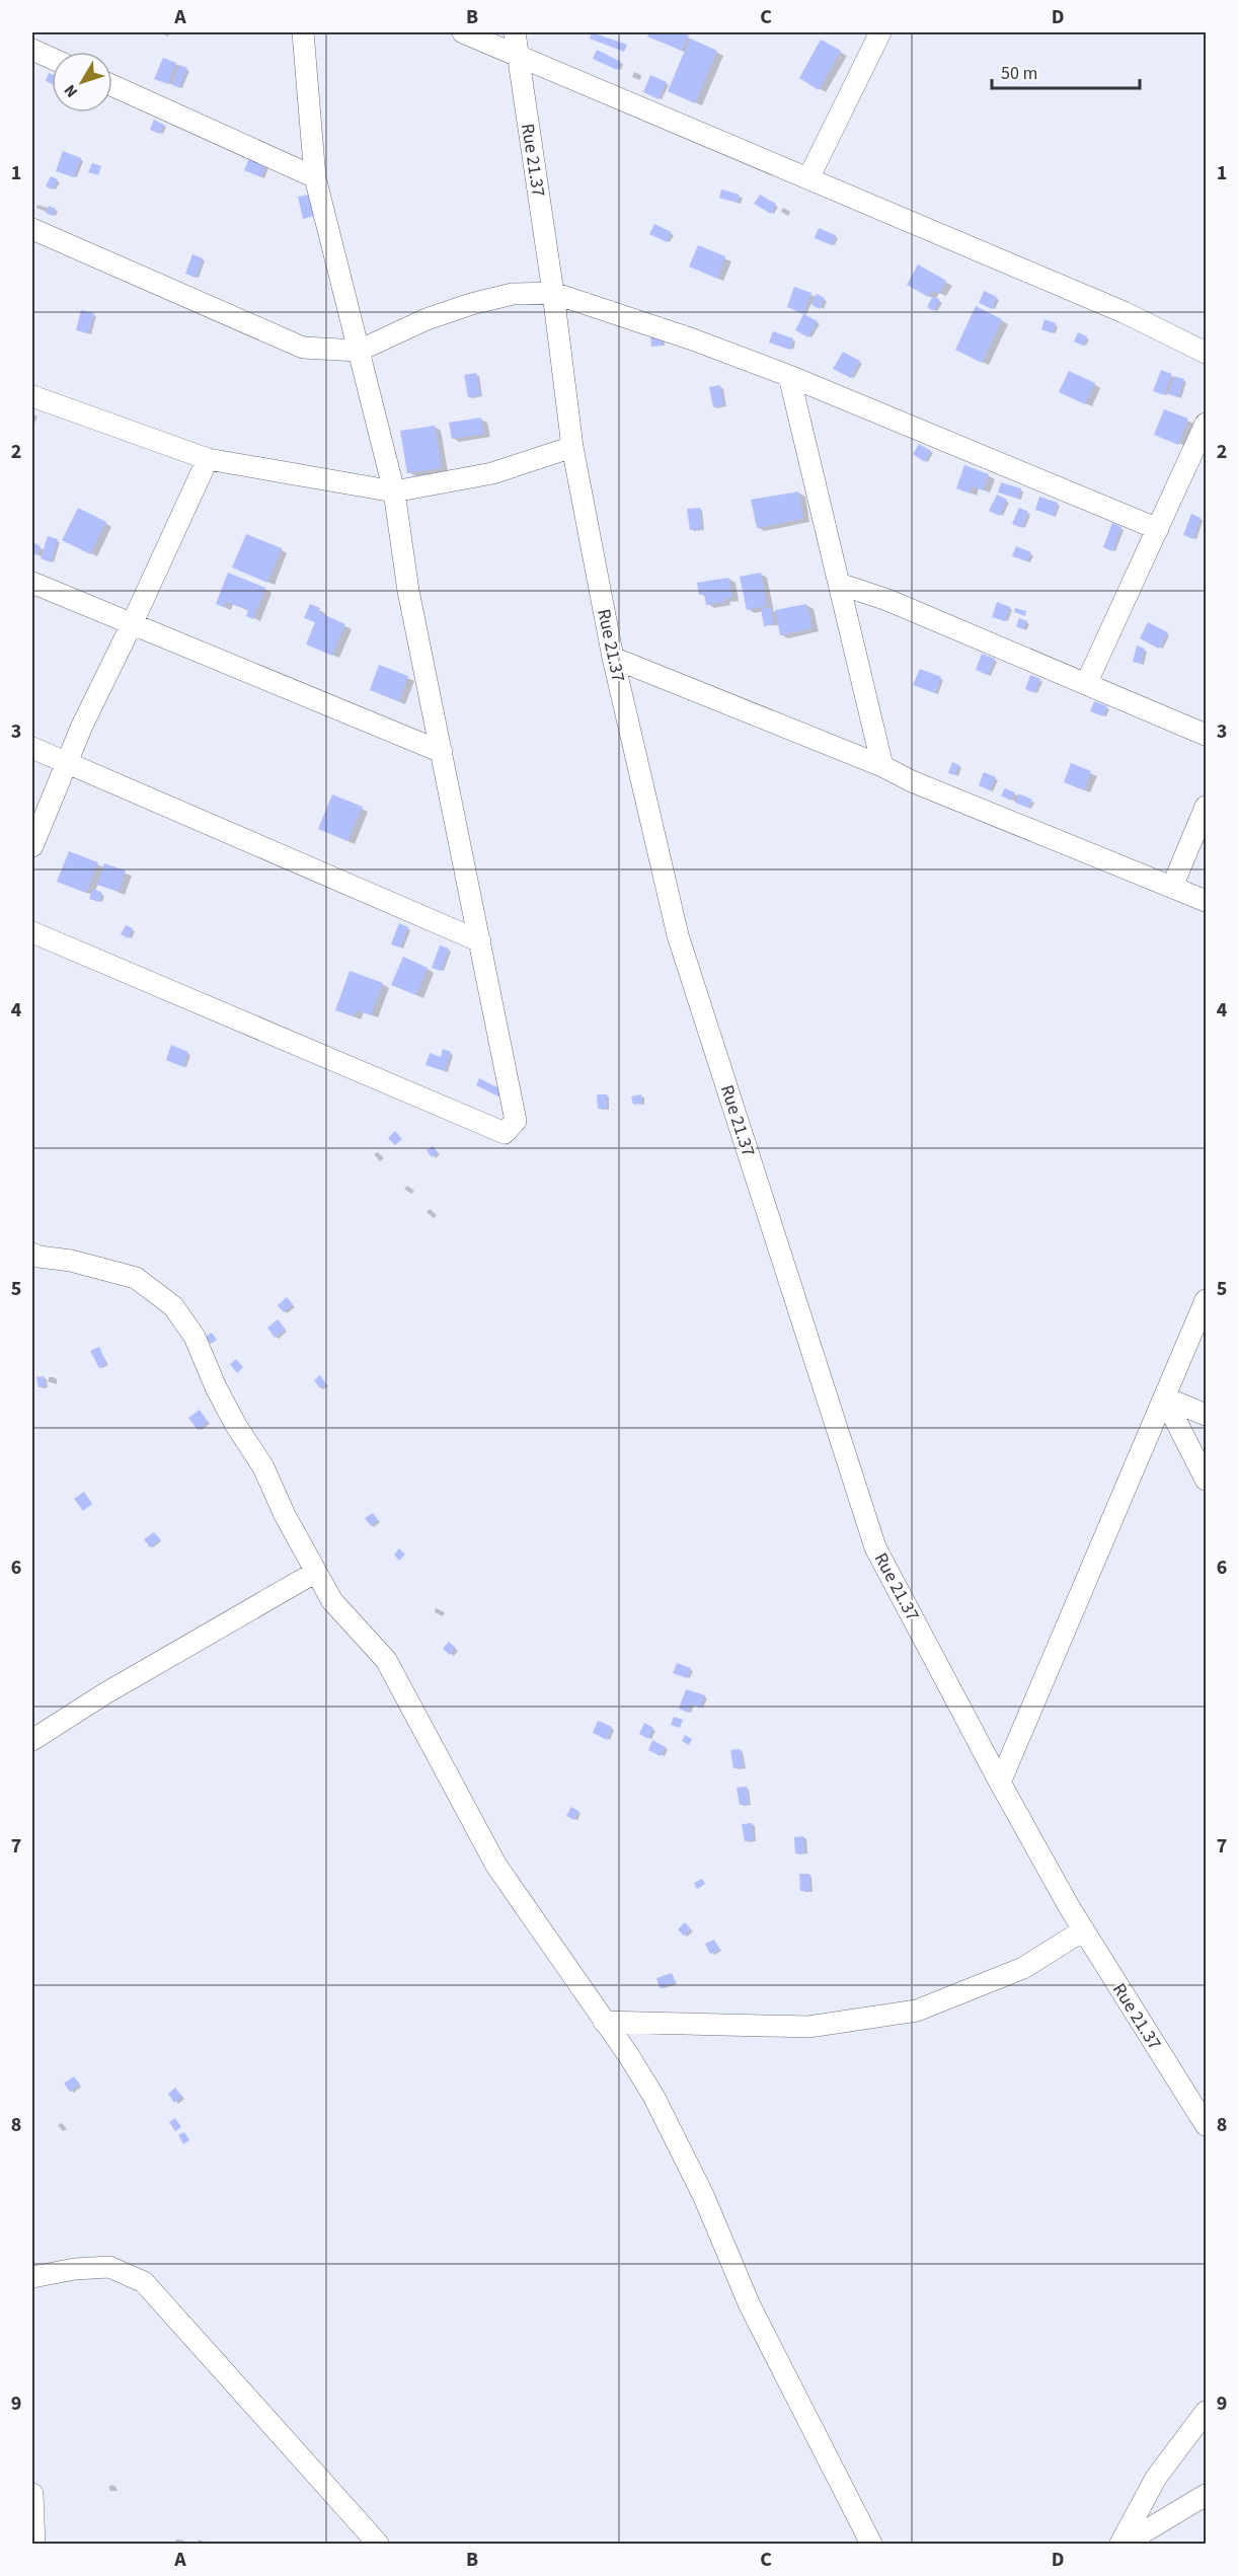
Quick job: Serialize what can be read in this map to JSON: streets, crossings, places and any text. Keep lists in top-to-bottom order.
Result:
{
  "streets": {
    "street": ["Rue 21.37"]
  },
  "scale_bar": "50 m",
  "north": "bottom left",
  "grid": {
    "columns": [
      "A",
      "B",
      "C",
      "D"
    ],
    "rows": [
      "1",
      "2",
      "3",
      "4",
      "5",
      "6",
      "7",
      "8",
      "9"
    ]
  }
}
